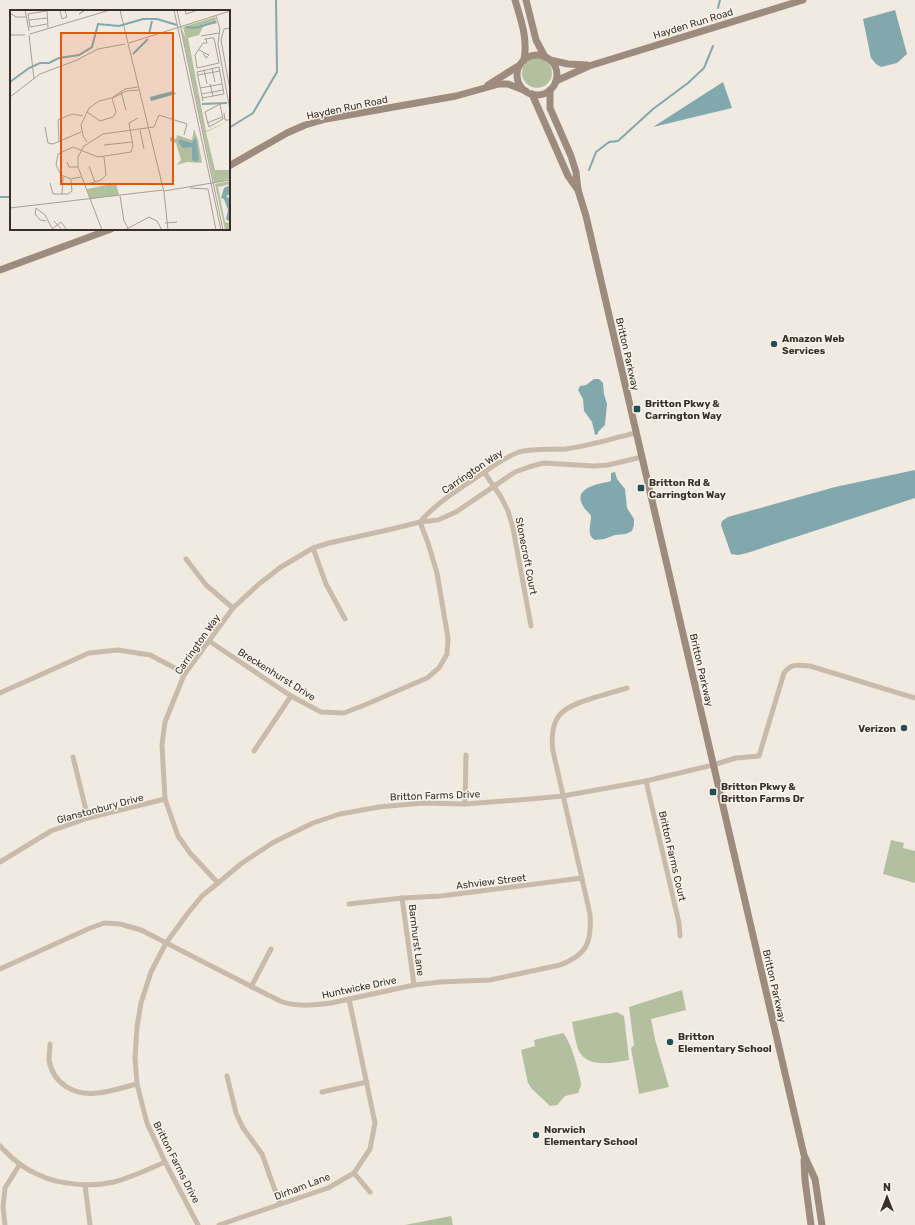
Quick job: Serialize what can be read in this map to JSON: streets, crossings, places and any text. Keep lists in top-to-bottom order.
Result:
{
  "streets": {
    "main road": ["Hayden Run Road", "Britton Parkway"],
    "street": [
      "Carrington Way",
      "Stonecroft Court",
      "Breckenhurst Drive",
      "Britton Farms Drive",
      "Glanstonbury Drive",
      "Britton Farms Court",
      "Ashview Street",
      "Barnhurst Lane",
      "Huntwicke Drive",
      "Dirham Lane"
    ]
  },
  "crossings": [
    ["Hayden Run Road", "Britton Parkway"],
    ["Britton Parkway", "Carrington Way"],
    ["Britton Parkway", "Britton Farms Drive"],
    ["Carrington Way", "Stonecroft Court"],
    ["Carrington Way", "Breckenhurst Drive"],
    ["Carrington Way", "Britton Farms Drive"],
    ["Carrington Way", "Glanstonbury Drive"],
    ["Britton Farms Drive", "Britton Farms Court"],
    ["Britton Farms Drive", "Huntwicke Drive"],
    ["Ashview Street", "Barnhurst Lane"],
    ["Ashview Street", "Huntwicke Drive"],
    ["Barnhurst Lane", "Huntwicke Drive"],
    ["Huntwicke Drive", "Dirham Lane"]
  ],
  "places": {
    "other": [
      "Amazon Web Services",
      "Verizon",
      "Britton Elementary School",
      "Norwich Elementary School"
    ],
    "transit": ["Britton Pkwy & Carrington Way", "Britton Rd & Carrington Way", "Britton Pkwy & Britton Farms Dr"]
  },
  "north": "top"
}
